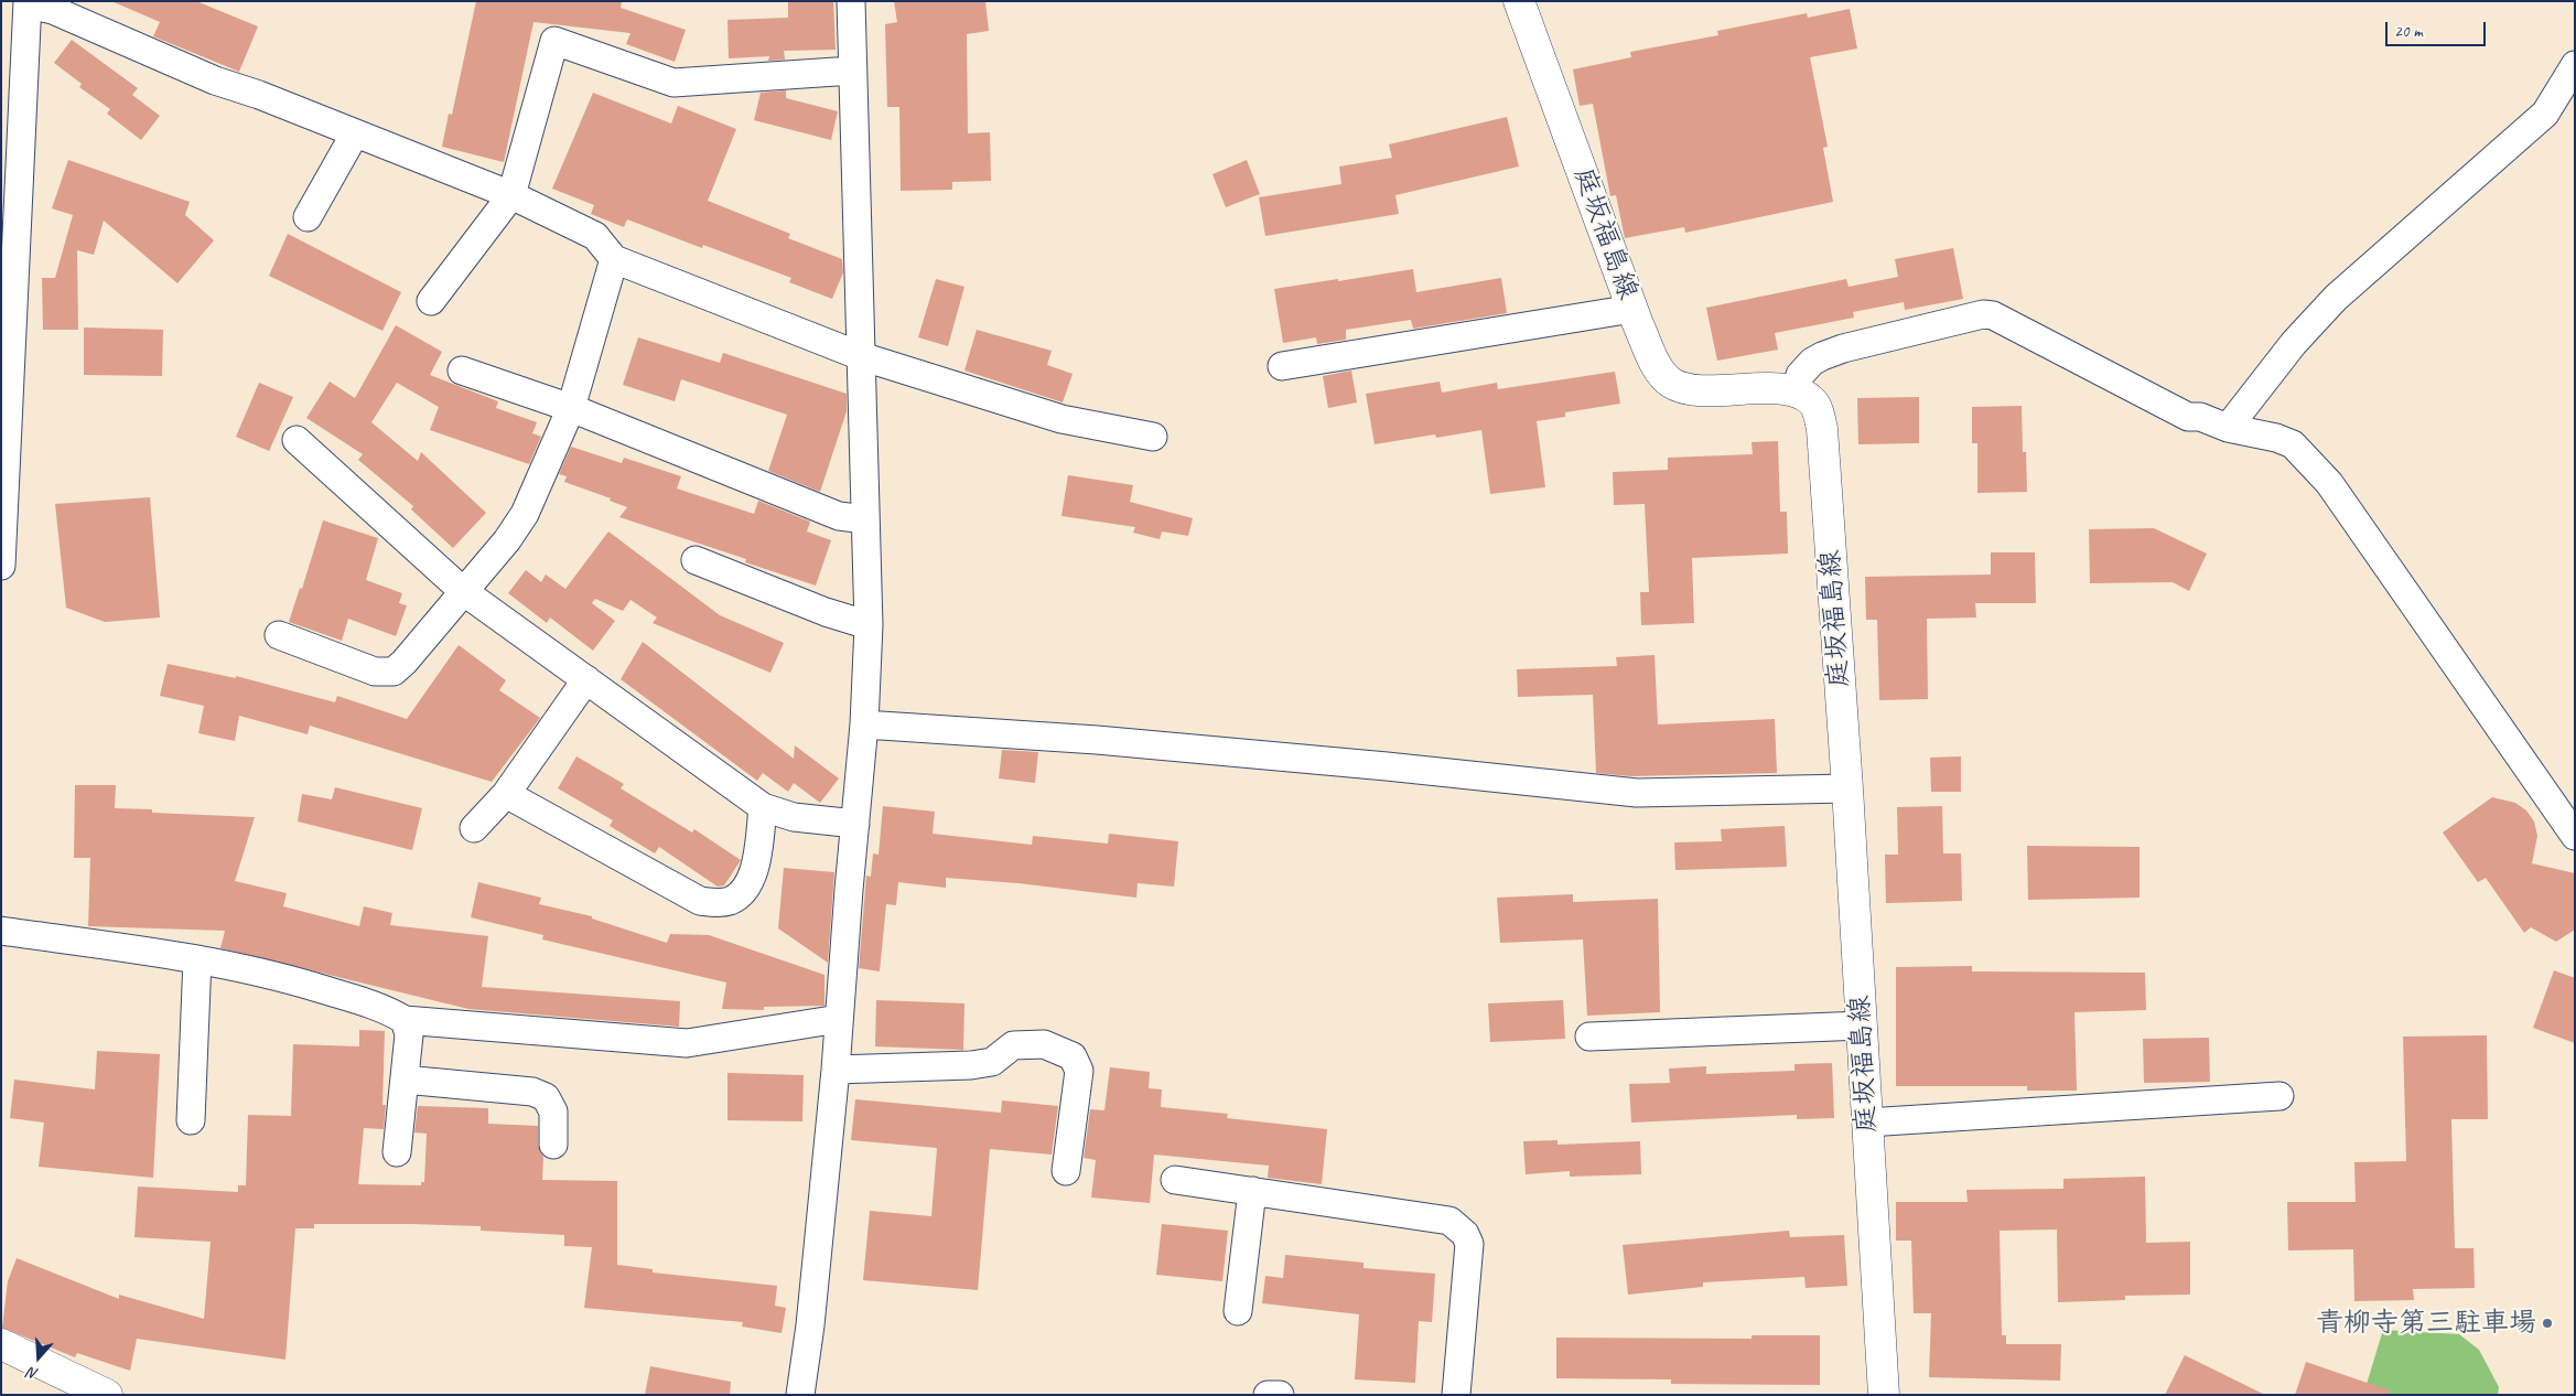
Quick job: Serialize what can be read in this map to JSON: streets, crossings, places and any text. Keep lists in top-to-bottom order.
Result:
{
  "streets": {
    "main road": ["庭坂福島線"]
  },
  "places": ["青柳寺第三駐車場"],
  "scale_bar": "20 m",
  "north": "bottom"
}
